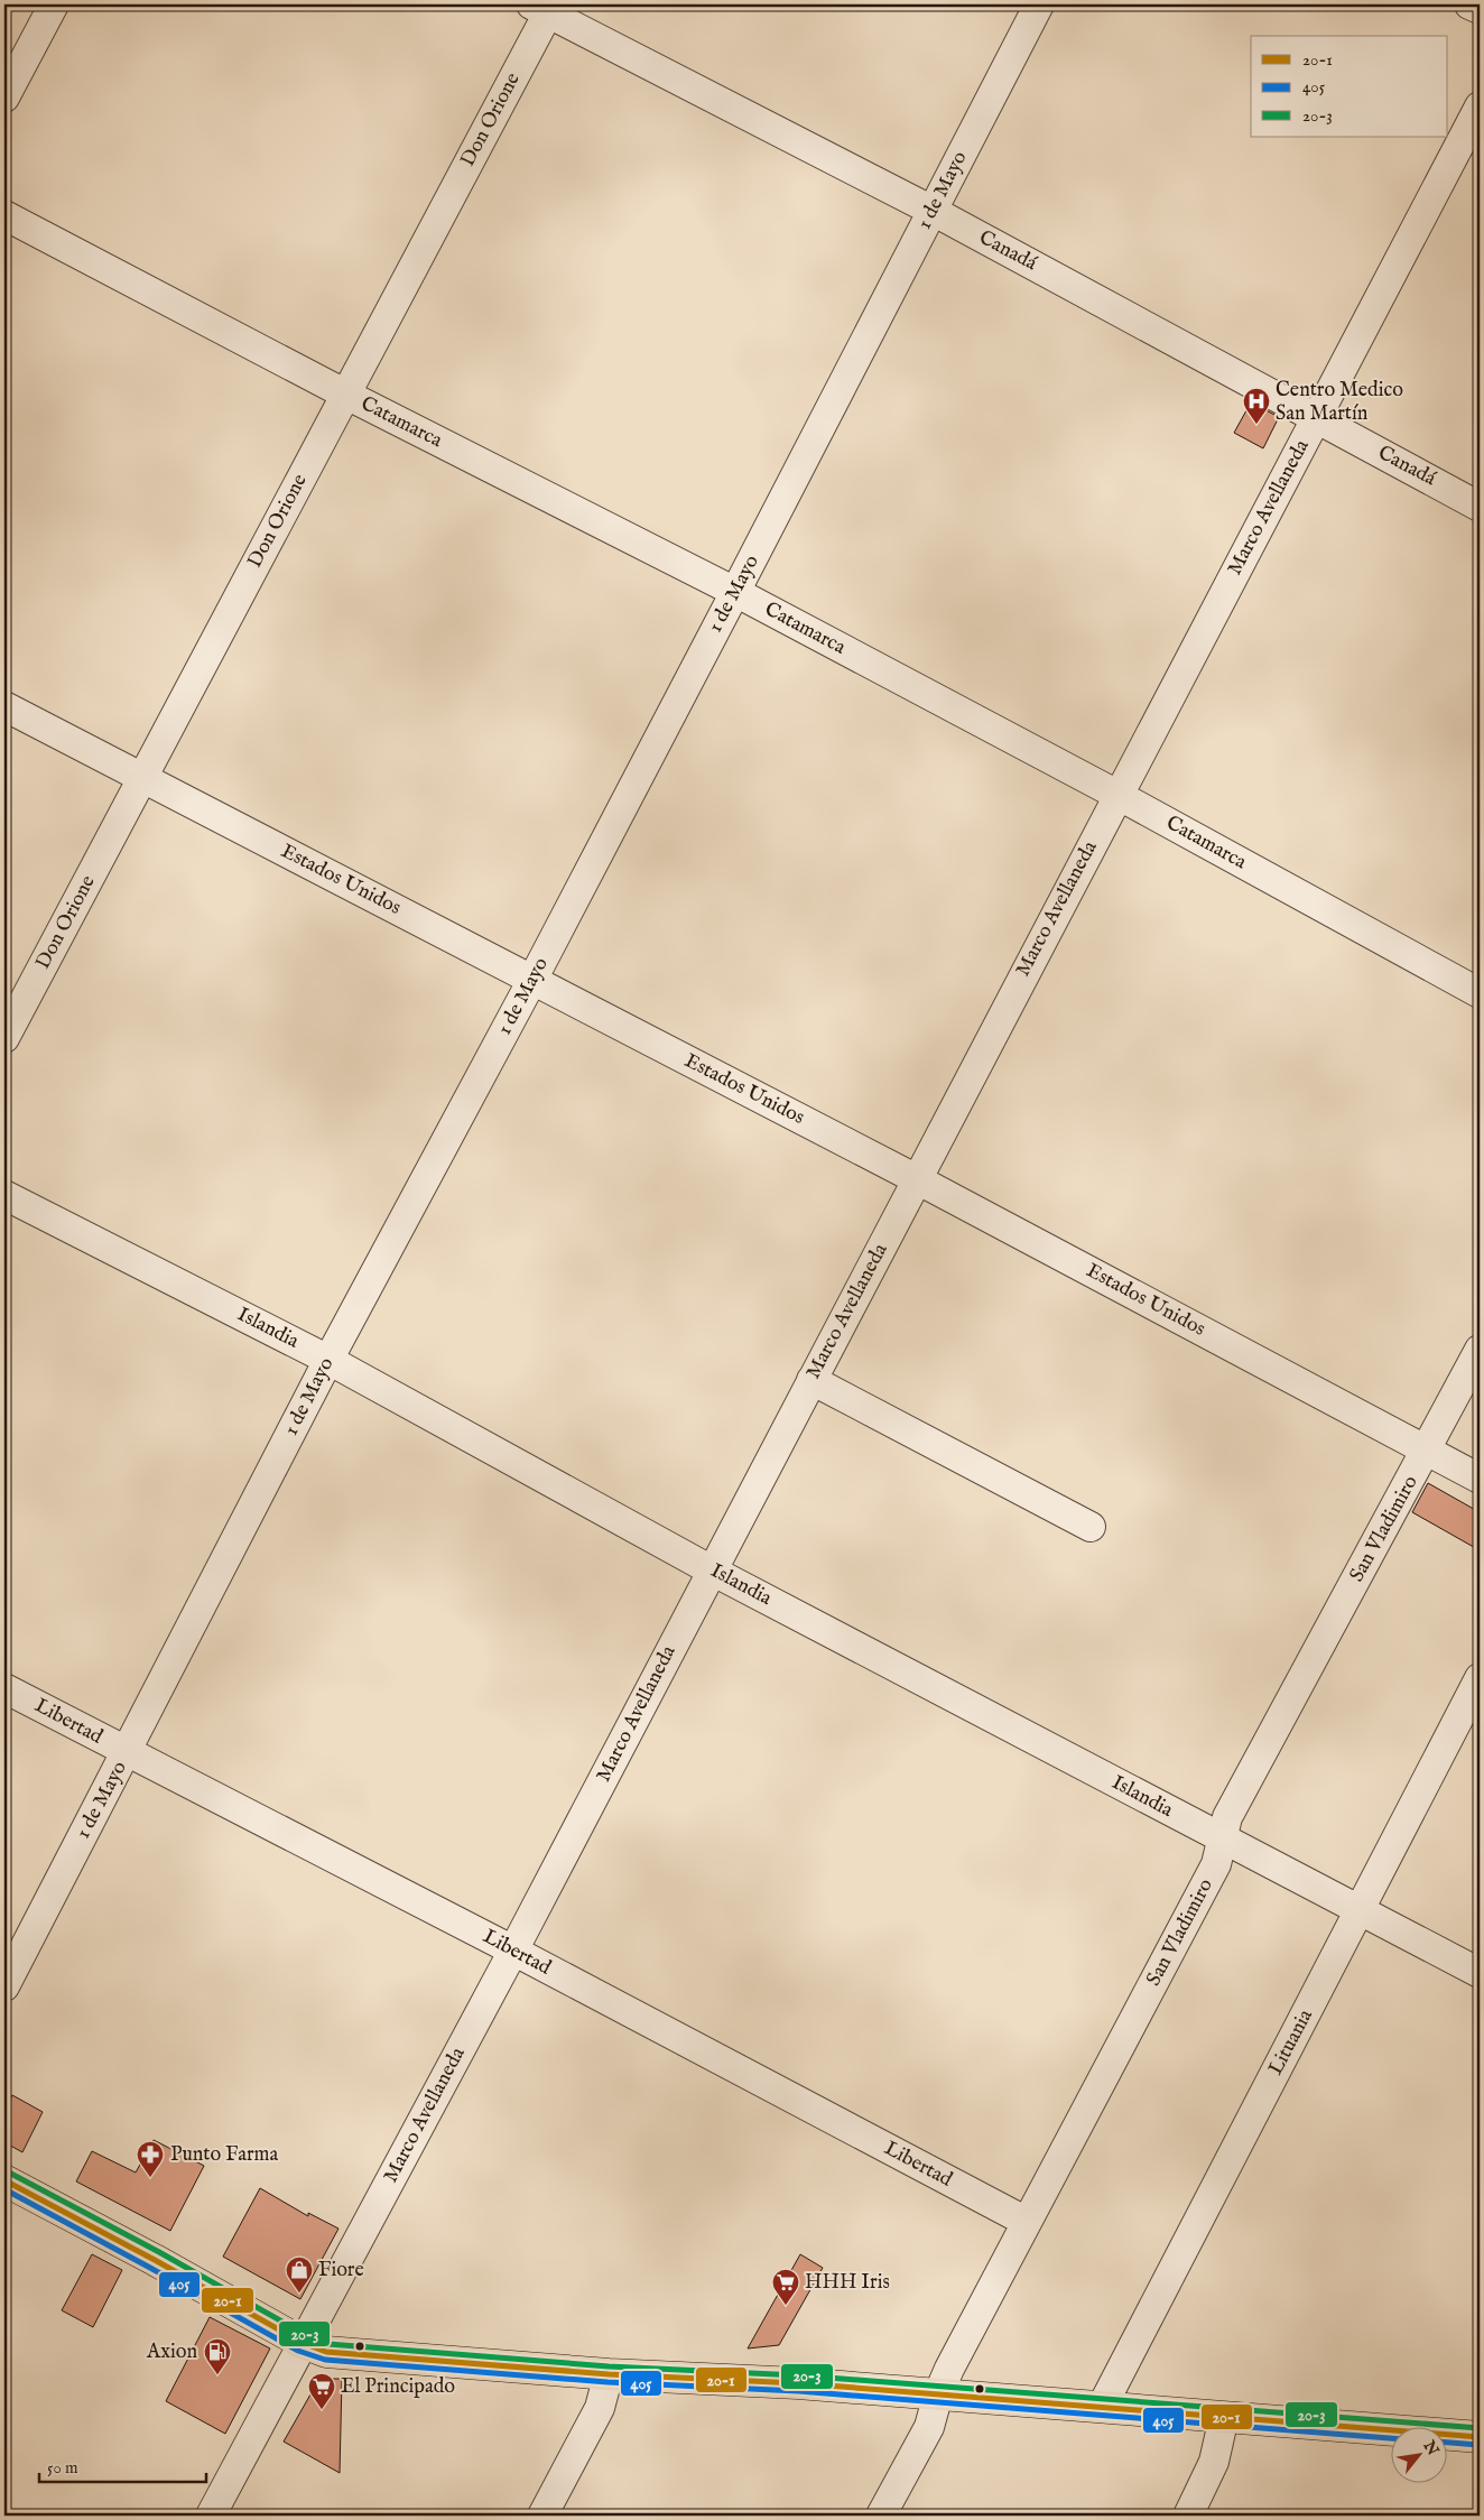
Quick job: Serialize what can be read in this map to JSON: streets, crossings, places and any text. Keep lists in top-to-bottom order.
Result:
{
  "streets": {
    "street": [
      "Don Orione",
      "1 de Mayo",
      "Canadá",
      "Catamarca",
      "Marco Avellaneda",
      "Estados Unidos",
      "Islandia",
      "San Vladimiro",
      "Libertad",
      "Lituania"
    ]
  },
  "crossings": [
    ["Don Orione", "Canadá"],
    ["Don Orione", "Catamarca"],
    ["Don Orione", "Estados Unidos"],
    ["1 de Mayo", "Canadá"],
    ["1 de Mayo", "Catamarca"],
    ["1 de Mayo", "Estados Unidos"],
    ["1 de Mayo", "Islandia"],
    ["1 de Mayo", "Libertad"],
    ["Canadá", "Marco Avellaneda"],
    ["Catamarca", "Marco Avellaneda"],
    ["Marco Avellaneda", "Estados Unidos"],
    ["Marco Avellaneda", "Islandia"],
    ["Marco Avellaneda", "Libertad"],
    ["Estados Unidos", "San Vladimiro"],
    ["Islandia", "San Vladimiro"],
    ["Islandia", "Lituania"],
    ["San Vladimiro", "Libertad"]
  ],
  "places": {
    "hospital": ["Centro Medico San Martín"],
    "pharmacy": ["Punto Farma"],
    "shop": ["Fiore"],
    "supermarket": ["HHH Iris", "El Principado"],
    "fuel station": ["Axion"]
  },
  "lines": ["transit line 20-3", "transit line 20-1", "transit line 405"],
  "legend": ["20-1", "405", "20-3"],
  "scale_bar": "50 m",
  "north": "top right"
}
